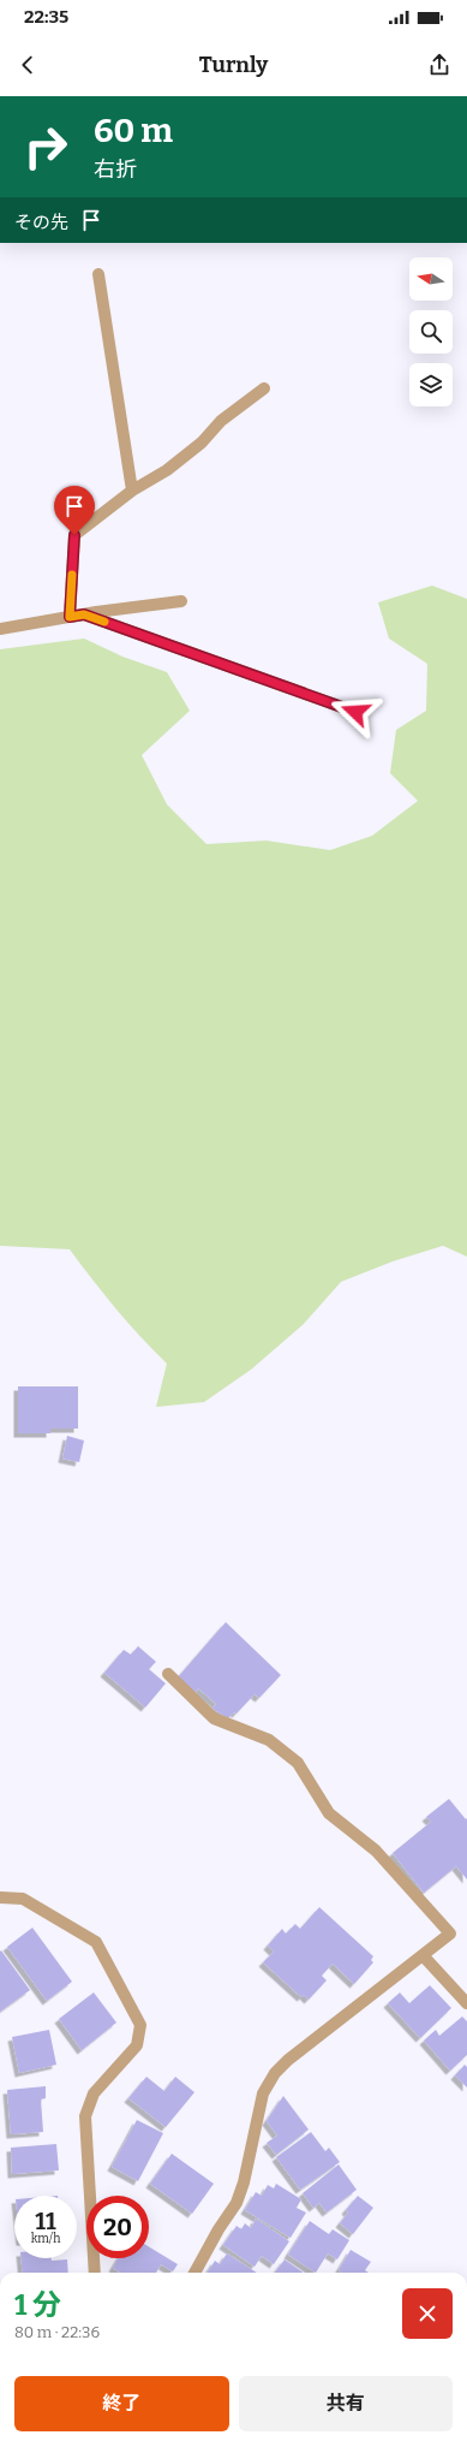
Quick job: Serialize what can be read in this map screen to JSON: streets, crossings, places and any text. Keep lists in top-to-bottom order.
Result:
{
  "north": "left",
  "page": {
    "status": "22:35",
    "header": "Turnly",
    "turn": ["60 m", "右折"],
    "then": "その先",
    "speed": "11 km/h",
    "limit": "20",
    "heading": ["1 分", "80 m · 22:36"],
    "buttons": ["終了", "共有"]
  }
}
